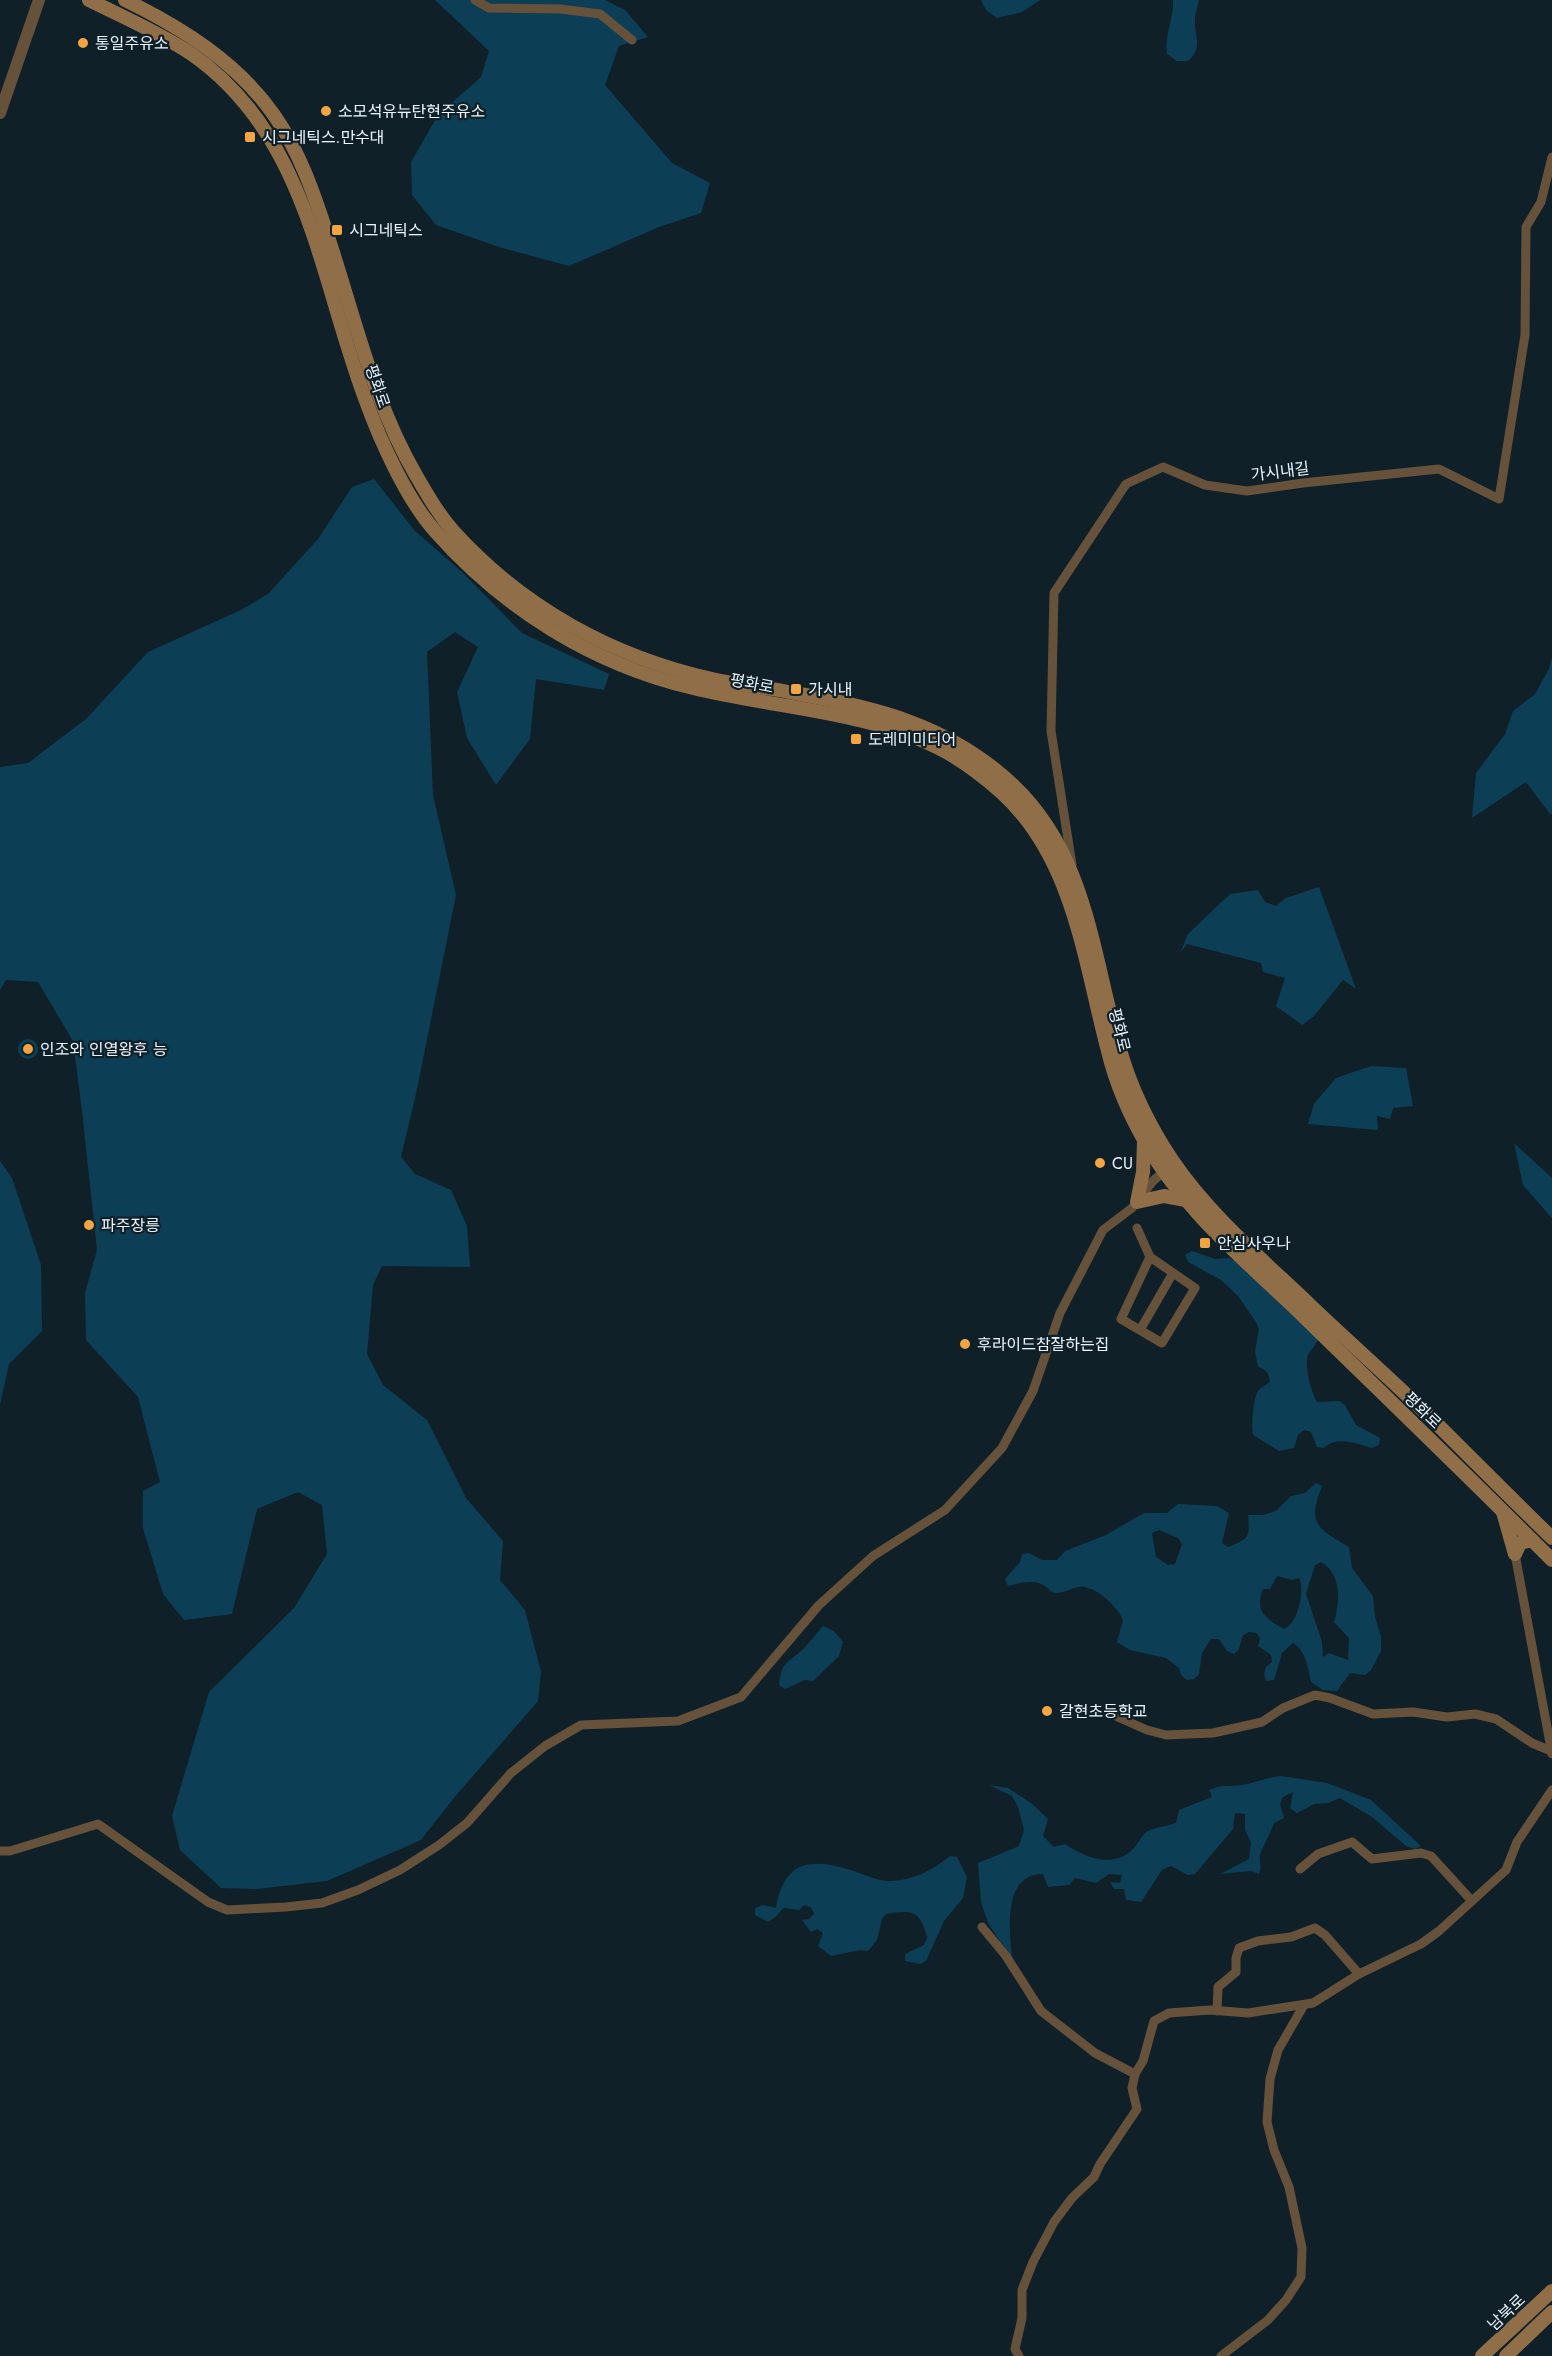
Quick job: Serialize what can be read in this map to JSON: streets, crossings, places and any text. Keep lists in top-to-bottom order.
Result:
{
  "streets": {
    "main road": ["평화로", "남북로"],
    "street": ["가시내길"]
  },
  "crossings": [
    ["평화로", "가시내길"]
  ],
  "places": {
    "other": [
      "통일주유소",
      "소모석유뉴탄현주유소",
      "인조와 인열왕후 능",
      "CU",
      "파주장릉",
      "후라이드참잘하는집",
      "갈현초등학교"
    ],
    "transit": [
      "시그네틱스.만수대",
      "시그네틱스",
      "가시내",
      "도레미미디어",
      "안심사우나"
    ]
  }
}
